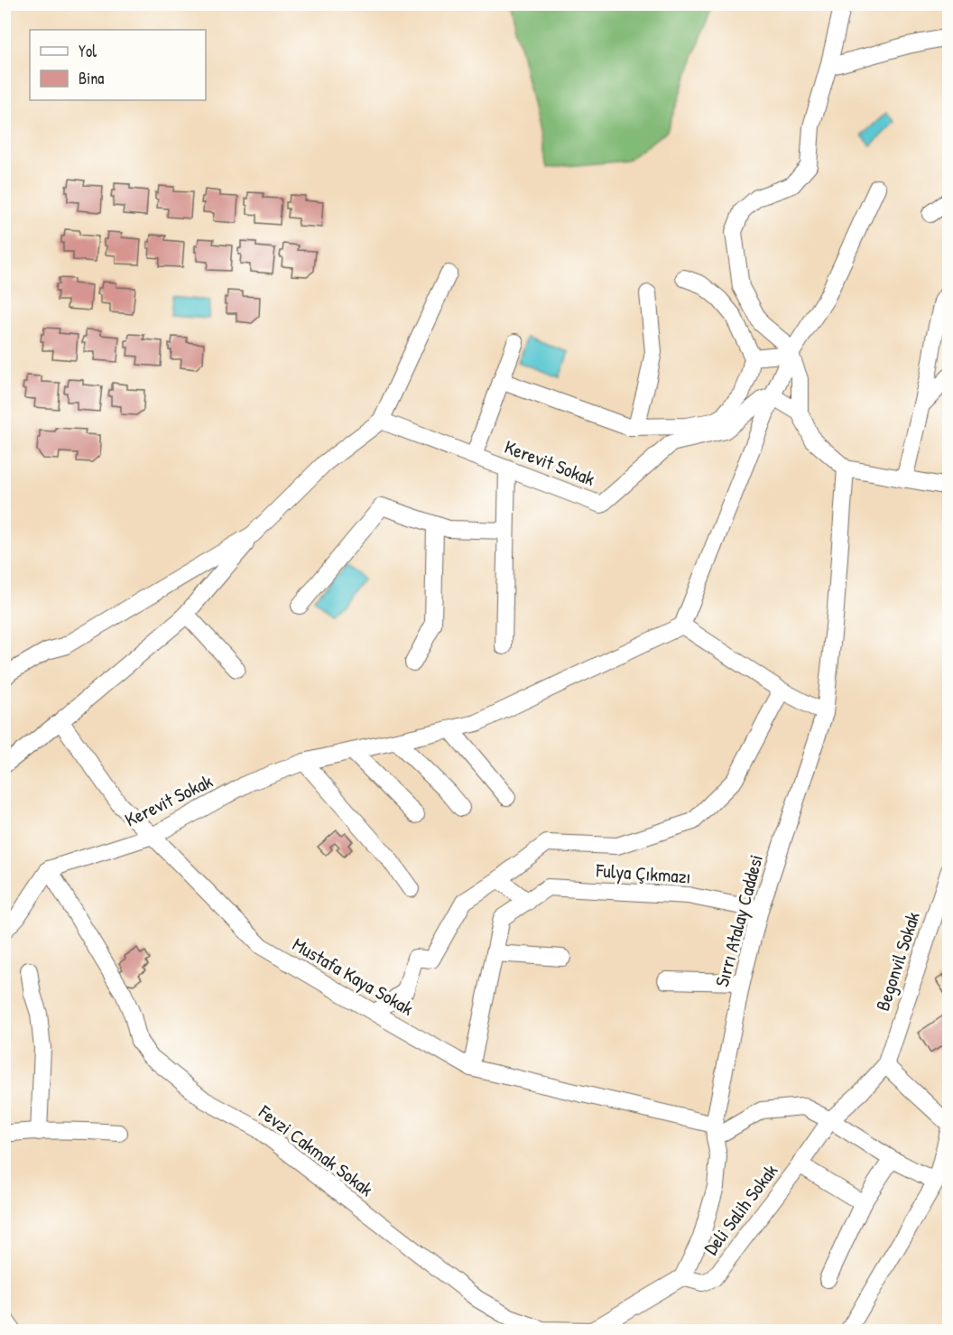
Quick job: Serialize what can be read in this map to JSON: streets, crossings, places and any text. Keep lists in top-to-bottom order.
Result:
{
  "streets": {
    "street": [
      "Kerevit Sokak",
      "Fulya Çıkmazı",
      "Sırrı Atalay Caddesi",
      "Begonvil Sokak",
      "Mustafa Kaya Sokak",
      "Fevzi Cakmak Sokak",
      "Deli Salih Sokak"
    ]
  },
  "crossings": [
    ["Kerevit Sokak", "Mustafa Kaya Sokak"],
    ["Kerevit Sokak", "Fevzi Cakmak Sokak"],
    ["Fulya Çıkmazı", "Sırrı Atalay Caddesi"],
    ["Fulya Çıkmazı", "Mustafa Kaya Sokak"],
    ["Sırrı Atalay Caddesi", "Mustafa Kaya Sokak"],
    ["Sırrı Atalay Caddesi", "Deli Salih Sokak"],
    ["Begonvil Sokak", "Deli Salih Sokak"]
  ],
  "legend": ["Yol", "Bina"]
}
